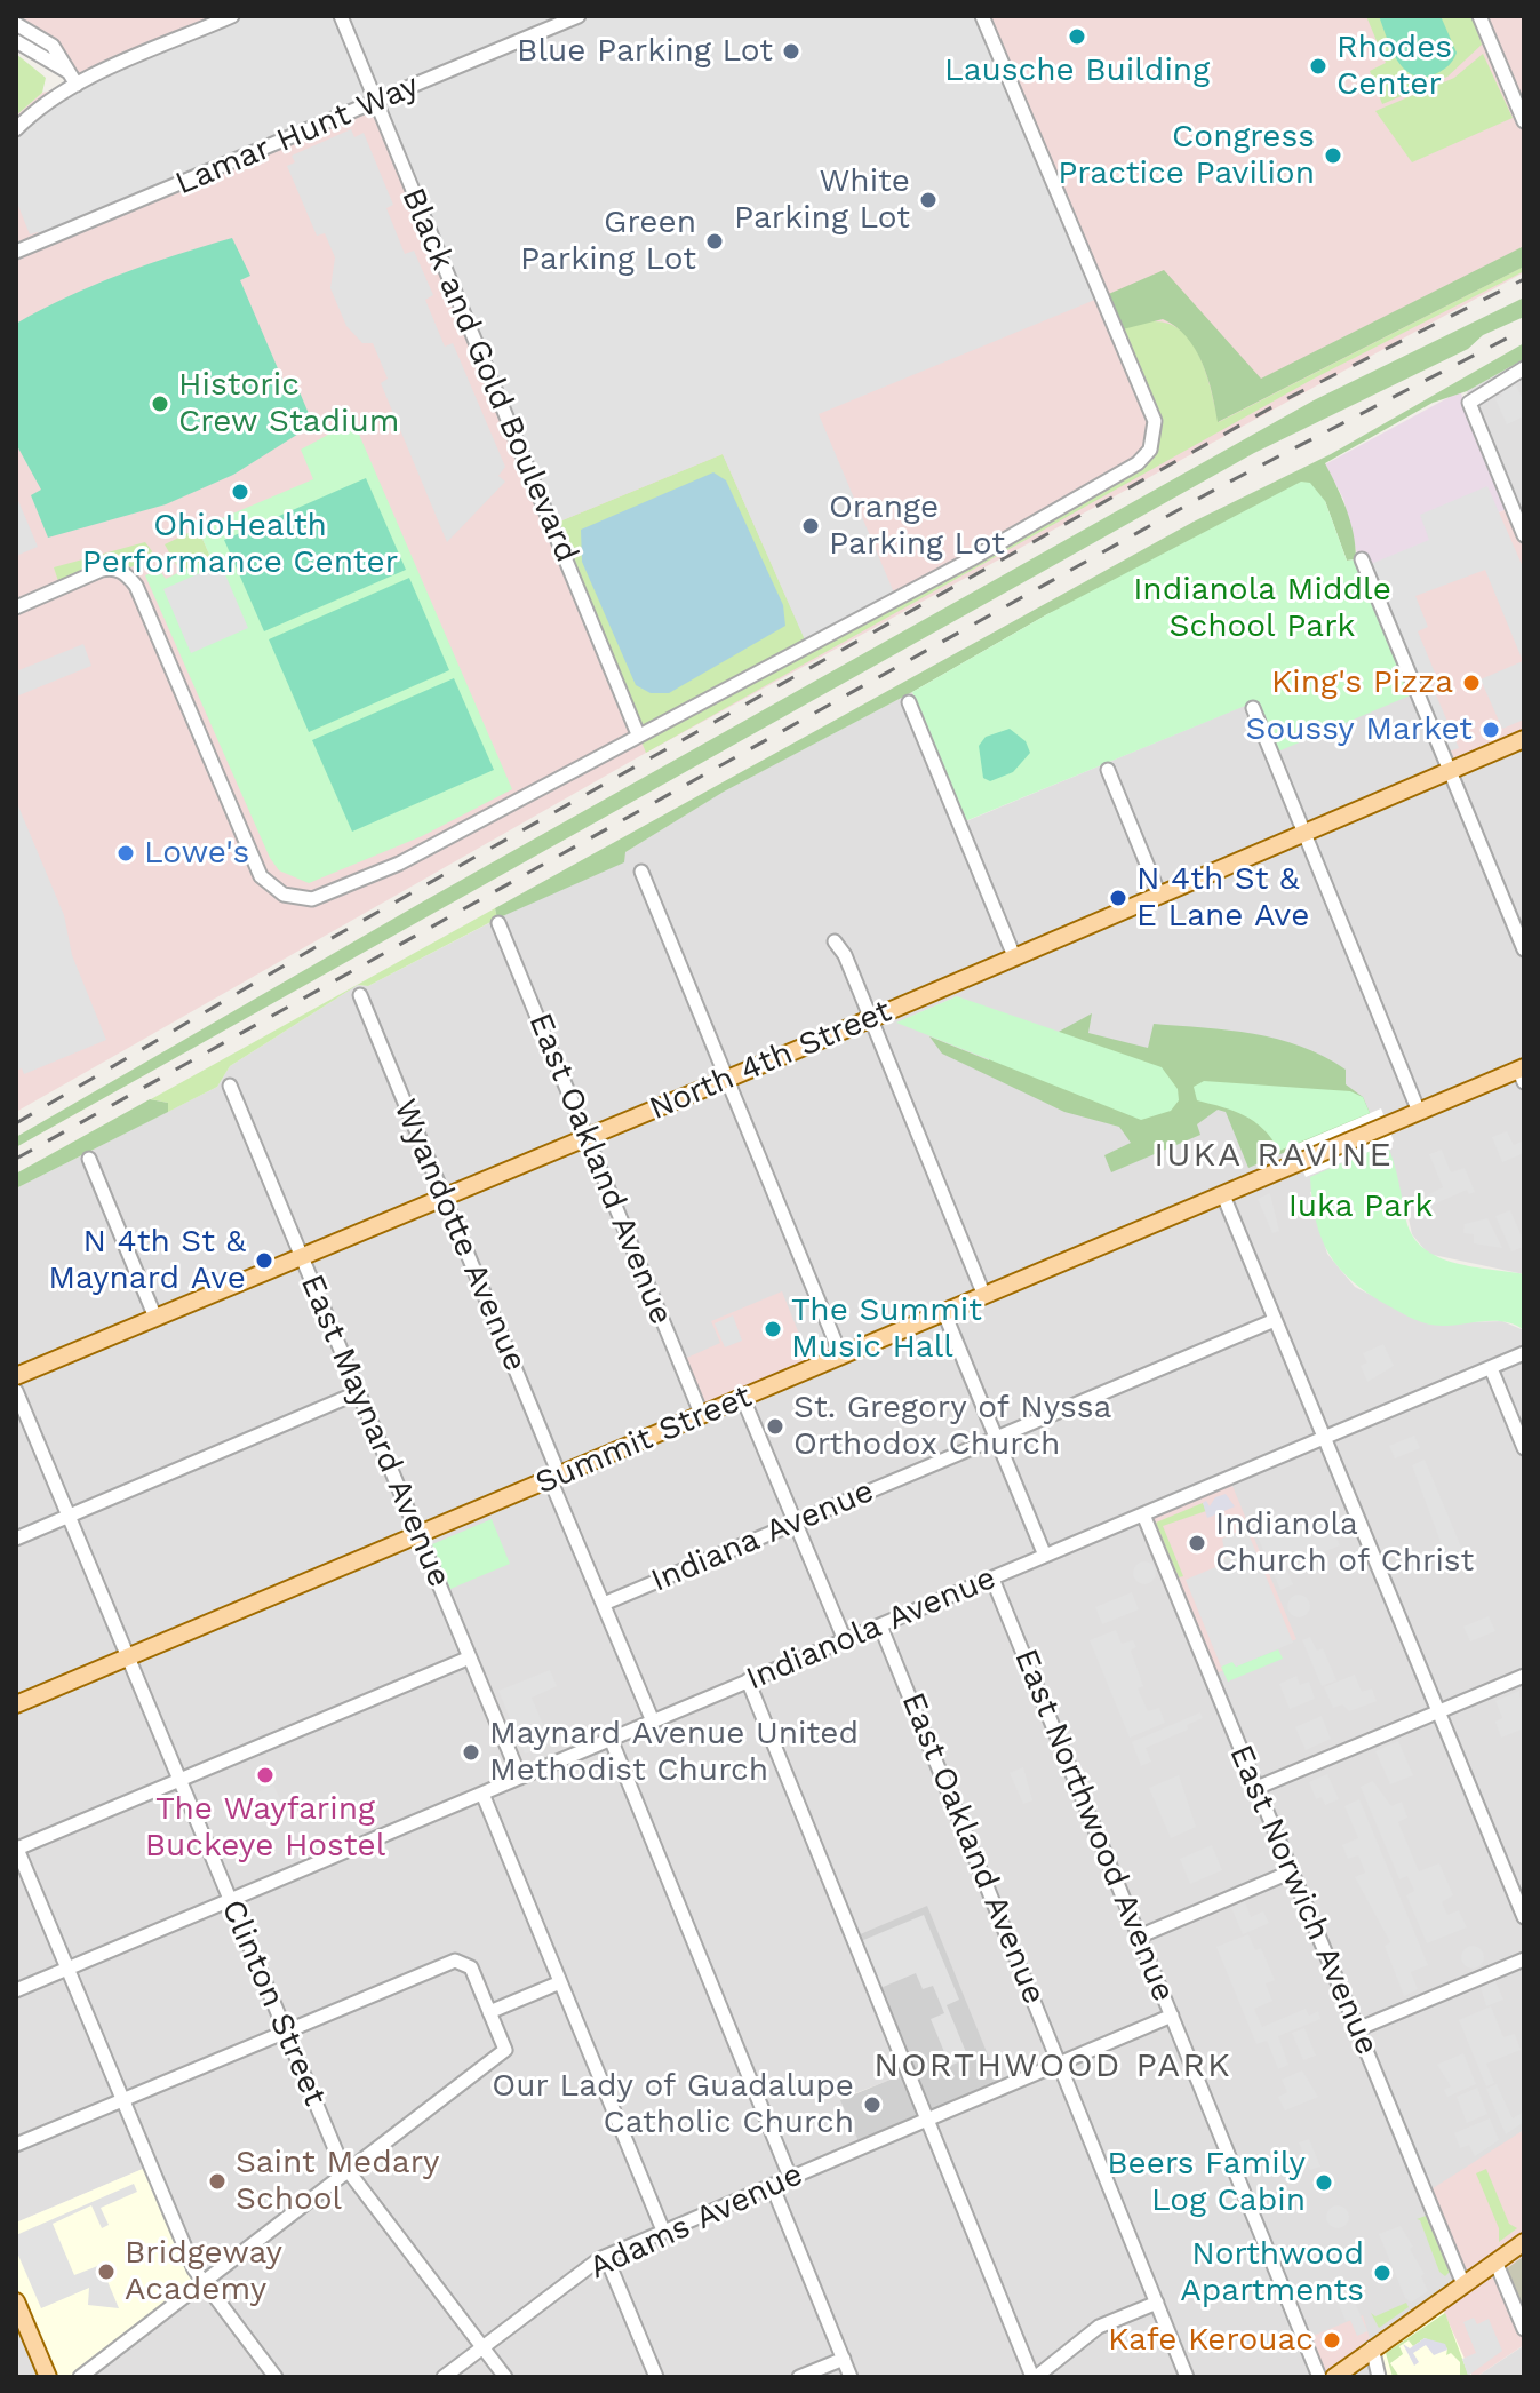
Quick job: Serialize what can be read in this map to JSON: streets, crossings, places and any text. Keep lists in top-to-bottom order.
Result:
{
  "streets": {
    "main road": ["North 4th Street", "Summit Street"],
    "street": [
      "Lamar Hunt Way",
      "Black and Gold Boulevard",
      "East Oakland Avenue",
      "Wyandotte Avenue",
      "East Maynard Avenue",
      "Indiana Avenue",
      "Indianola Avenue",
      "East Northwood Avenue",
      "East Norwich Avenue",
      "Clinton Street",
      "Adams Avenue"
    ]
  },
  "crossings": [
    ["Lamar Hunt Way", "Black and Gold Boulevard"],
    ["North 4th Street", "East Oakland Avenue"],
    ["North 4th Street", "Wyandotte Avenue"],
    ["North 4th Street", "East Maynard Avenue"],
    ["East Oakland Avenue", "Summit Street"],
    ["East Oakland Avenue", "Indianola Avenue"],
    ["East Oakland Avenue", "Adams Avenue"],
    ["Wyandotte Avenue", "Summit Street"],
    ["Wyandotte Avenue", "Indiana Avenue"],
    ["Wyandotte Avenue", "Indianola Avenue"],
    ["East Maynard Avenue", "Summit Street"],
    ["East Maynard Avenue", "Indianola Avenue"],
    ["Summit Street", "Clinton Street"],
    ["Indianola Avenue", "East Northwood Avenue"],
    ["Indianola Avenue", "East Norwich Avenue"],
    ["Indianola Avenue", "Clinton Street"],
    ["East Northwood Avenue", "Adams Avenue"],
    ["Clinton Street", "Adams Avenue"]
  ],
  "districts": ["IUKA RAVINE", "NORTHWOOD PARK"],
  "parks": ["Indianola Middle School Park", "Iuka Park"],
  "places": [
    "Lausche Building",
    "Blue Parking Lot",
    "Rhodes Center",
    "Congress Practice Pavilion",
    "White Parking Lot",
    "Green Parking Lot",
    "Historic Crew Stadium",
    "OhioHealth Performance Center",
    "Orange Parking Lot",
    "King's Pizza",
    "Soussy Market",
    "Lowe's",
    "N 4th St & E Lane Ave",
    "N 4th St & Maynard Ave",
    "The Summit Music Hall",
    "St. Gregory of Nyssa Orthodox Church",
    "Indianola Church of Christ",
    "Maynard Avenue United Methodist Church",
    "The Wayfaring Buckeye Hostel",
    "Our Lady of Guadalupe Catholic Church",
    "Saint Medary School",
    "Beers Family Log Cabin",
    "Bridgeway Academy",
    "Northwood Apartments",
    "Kafe Kerouac"
  ]
}
